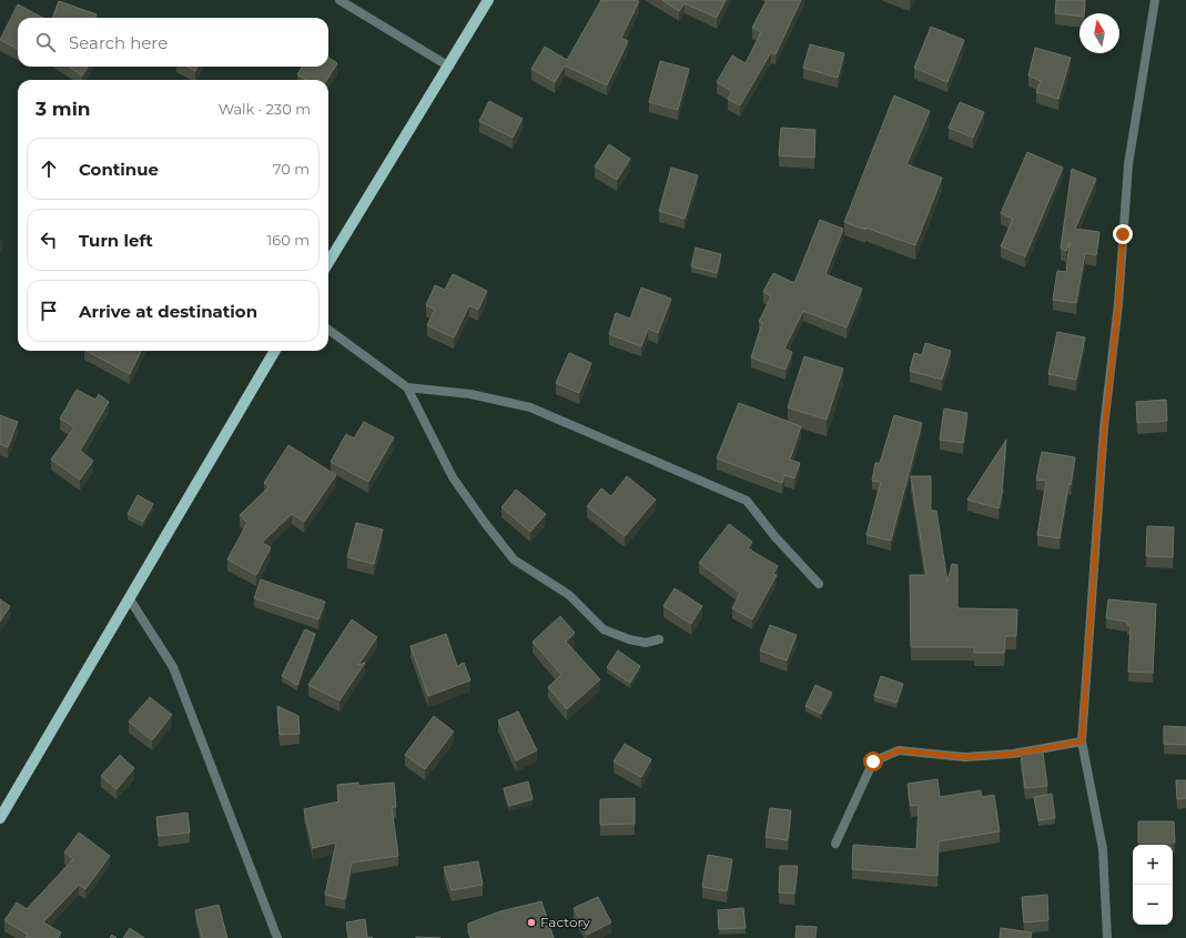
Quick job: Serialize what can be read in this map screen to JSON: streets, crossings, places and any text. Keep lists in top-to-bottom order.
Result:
{
  "places": ["Factory"],
  "north": "top",
  "page": {
    "search": "Search here",
    "heading": ["3 min", "Walk · 230 m"],
    "list": [
      ["Continue", "70 m"],
      ["Turn left", "160 m"],
      "Arrive at destination"
    ],
    "map_buttons": ["+", "−"]
  }
}
